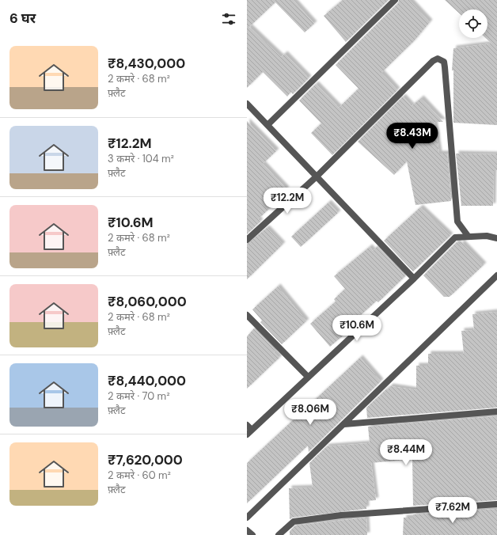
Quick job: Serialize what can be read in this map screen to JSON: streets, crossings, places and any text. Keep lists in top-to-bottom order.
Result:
{
  "page": {
    "heading": "6 घर",
    "list": [
      {
        "name": "₹8,430,000",
        "note": "2 कमरे · 68 m² · फ़्लैट"
      },
      {
        "name": "₹12.2M",
        "note": "3 कमरे · 104 m² · फ़्लैट"
      },
      {
        "name": "₹10.6M",
        "note": "2 कमरे · 68 m² · फ़्लैट"
      },
      {
        "name": "₹8,060,000",
        "note": "2 कमरे · 68 m² · फ़्लैट"
      },
      {
        "name": "₹8,440,000",
        "note": "2 कमरे · 70 m² · फ़्लैट"
      },
      {
        "name": "₹7,620,000",
        "note": "2 कमरे · 60 m² · फ़्लैट"
      }
    ],
    "price": [
      "₹8.43M",
      "₹12.2M",
      "₹10.6M",
      "₹8.06M",
      "₹8.44M",
      "₹7.62M"
    ]
  }
}
